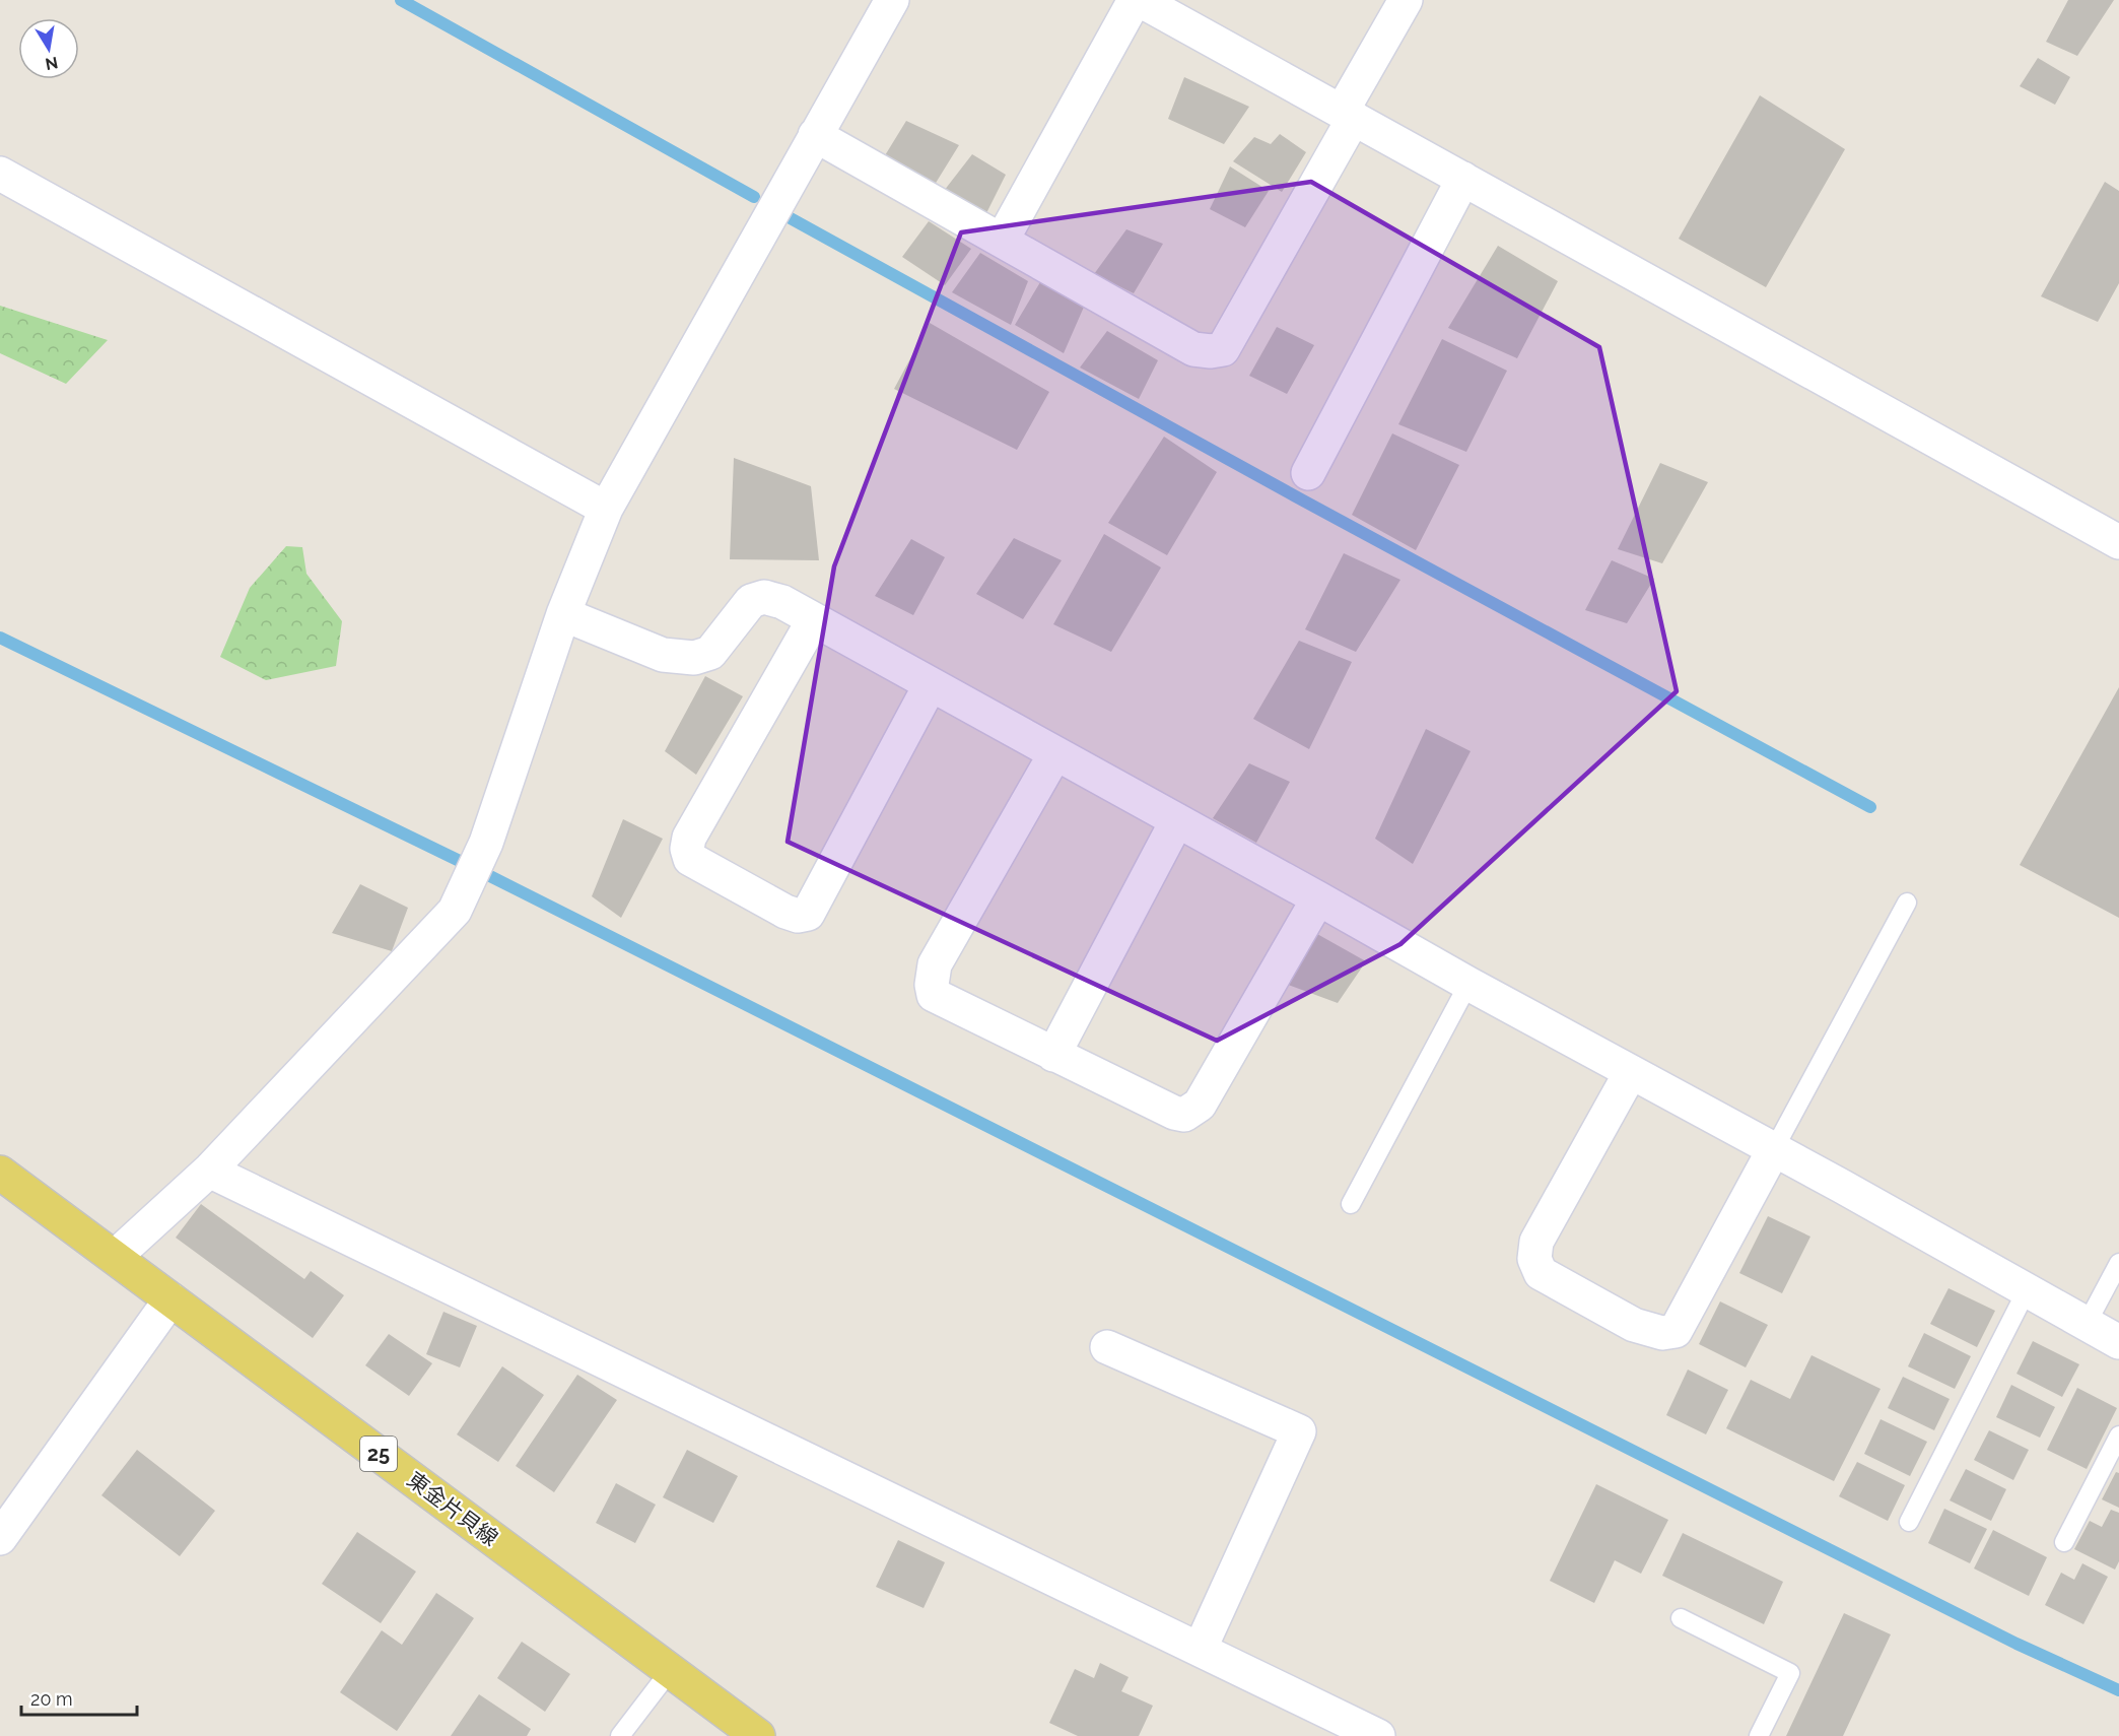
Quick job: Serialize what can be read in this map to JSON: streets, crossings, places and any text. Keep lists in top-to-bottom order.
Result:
{
  "streets": {
    "main road": ["25", "東金片貝線"]
  },
  "scale_bar": "20 m",
  "north": "bottom"
}
